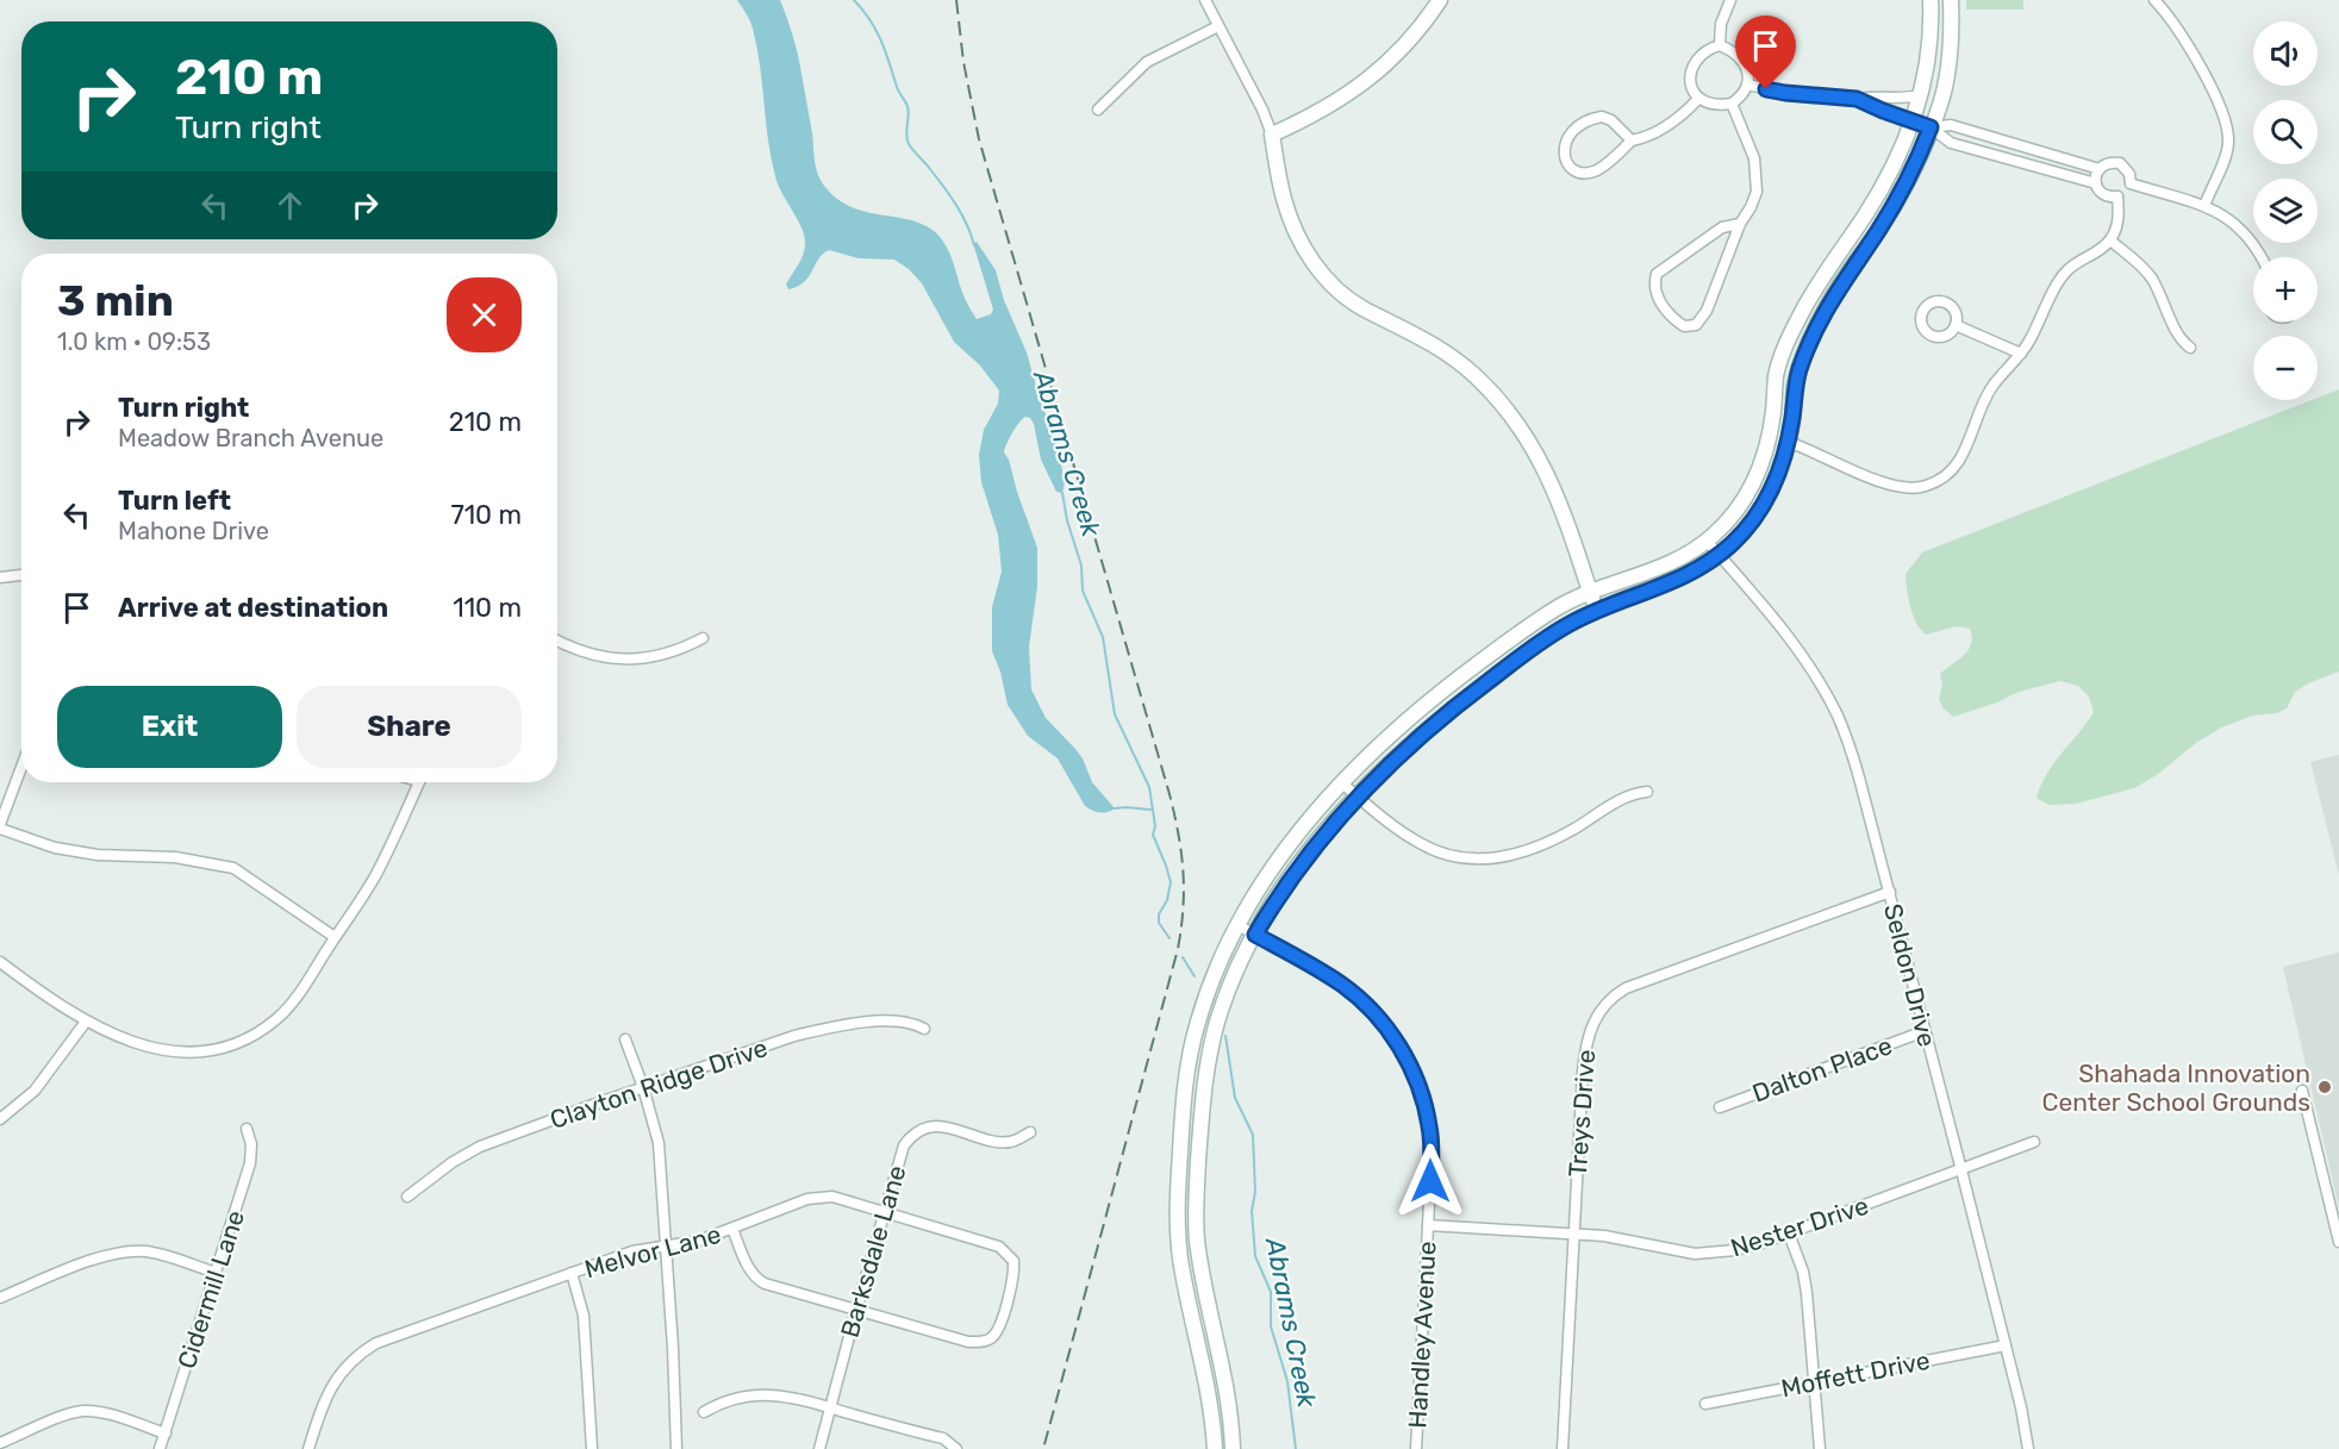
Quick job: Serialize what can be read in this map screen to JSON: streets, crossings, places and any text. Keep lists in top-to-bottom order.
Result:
{
  "streets": {
    "street": [
      "Seldon Drive",
      "Dalton Place",
      "Clayton Ridge Drive",
      "Treys Drive",
      "Nester Drive",
      "Melvor Lane",
      "Barksdale Lane",
      "Cidermill Lane",
      "Handley Avenue",
      "Moffett Drive"
    ]
  },
  "crossings": [
    ["Seldon Drive", "Dalton Place"],
    ["Seldon Drive", "Treys Drive"],
    ["Seldon Drive", "Nester Drive"],
    ["Seldon Drive", "Moffett Drive"],
    ["Treys Drive", "Nester Drive"],
    ["Nester Drive", "Handley Avenue"],
    ["Melvor Lane", "Barksdale Lane"]
  ],
  "water": ["Abrams Creek"],
  "places": ["Shahada Innovation Center School Grounds"],
  "page": {
    "map_buttons": ["+", "−"],
    "turn": ["210 m", "Turn right"],
    "heading": ["3 min", "1.0 km · 09:53"],
    "list": [
      {
        "name": "Turn right",
        "note": "Meadow Branch Avenue",
        "value": "210 m"
      },
      {
        "name": "Turn left",
        "note": "Mahone Drive",
        "value": "710 m"
      },
      {
        "name": "Arrive at destination",
        "value": "110 m"
      }
    ],
    "buttons": ["Exit", "Share"]
  }
}
